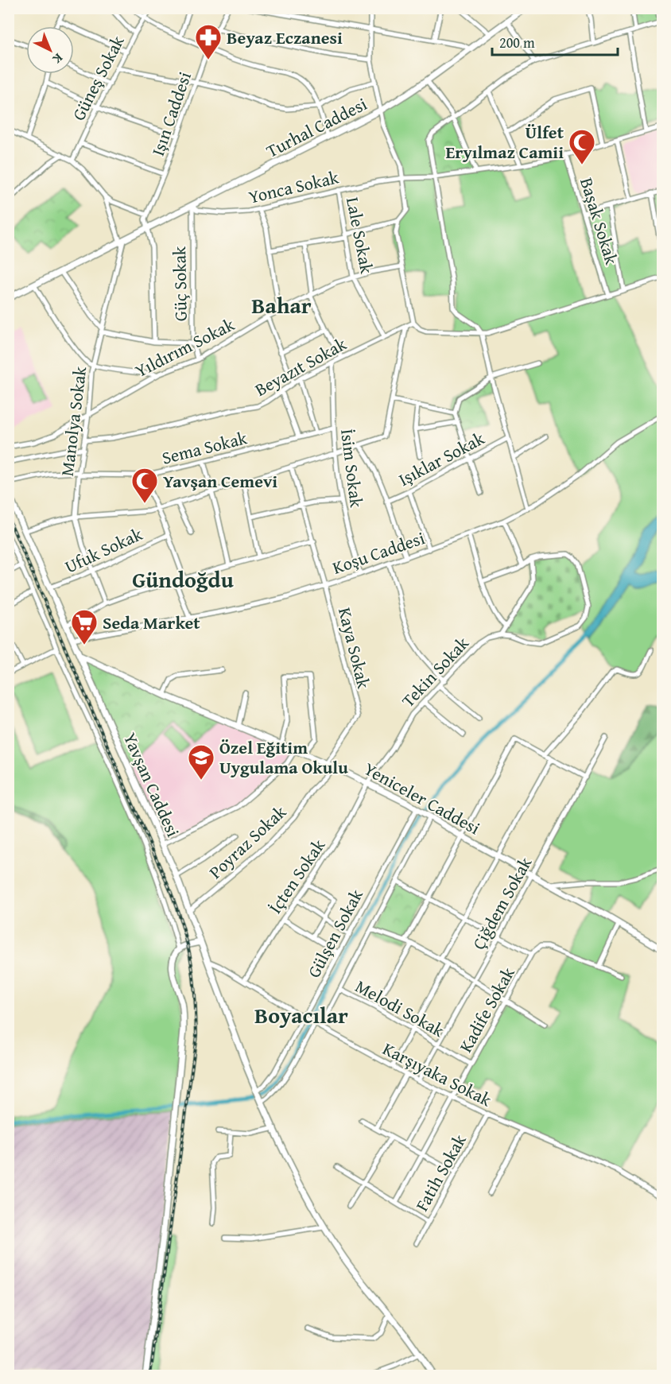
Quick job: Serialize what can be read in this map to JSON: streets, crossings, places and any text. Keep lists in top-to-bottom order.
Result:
{
  "streets": {
    "street": [
      "Güneş Sokak",
      "Işın Caddesi",
      "Turhal Caddesi",
      "Yonca Sokak",
      "Başak Sokak",
      "Lale Sokak",
      "Güç Sokak",
      "Yıldırım Sokak",
      "Beyazıt Sokak",
      "Manolya Sokak",
      "Sema Sokak",
      "Işıklar Sokak",
      "İsim Sokak",
      "Ufuk Sokak",
      "Koşu Caddesi",
      "Kaya Sokak",
      "Tekin Sokak",
      "Yavşan Caddesi",
      "Yeniceler Caddesi",
      "Poyraz Sokak",
      "İçten Sokak",
      "Çiğdem Sokak",
      "Gülşen Sokak",
      "Melodi Sokak",
      "Kadife Sokak",
      "Karşıyaka Sokak",
      "Fatih Sokak"
    ]
  },
  "crossings": [
    ["Işın Caddesi", "Turhal Caddesi"],
    ["Turhal Caddesi", "Yonca Sokak"],
    ["Turhal Caddesi", "Güç Sokak"],
    ["Turhal Caddesi", "Manolya Sokak"],
    ["Yonca Sokak", "Başak Sokak"],
    ["Yonca Sokak", "Lale Sokak"],
    ["Yonca Sokak", "Güç Sokak"],
    ["Lale Sokak", "Yıldırım Sokak"],
    ["Lale Sokak", "Beyazıt Sokak"],
    ["Güç Sokak", "Yıldırım Sokak"],
    ["Yıldırım Sokak", "Manolya Sokak"],
    ["Beyazıt Sokak", "Manolya Sokak"],
    ["Beyazıt Sokak", "İsim Sokak"],
    ["Manolya Sokak", "Sema Sokak"],
    ["Manolya Sokak", "Ufuk Sokak"],
    ["Sema Sokak", "İsim Sokak"],
    ["Işıklar Sokak", "Koşu Caddesi"],
    ["İsim Sokak", "Koşu Caddesi"],
    ["Ufuk Sokak", "Yavşan Caddesi"],
    ["Koşu Caddesi", "Kaya Sokak"],
    ["Koşu Caddesi", "Yavşan Caddesi"],
    ["Kaya Sokak", "Yeniceler Caddesi"],
    ["Tekin Sokak", "Yeniceler Caddesi"],
    ["Tekin Sokak", "İçten Sokak"],
    ["Yavşan Caddesi", "Yeniceler Caddesi"],
    ["Yavşan Caddesi", "Poyraz Sokak"],
    ["Yavşan Caddesi", "Gülşen Sokak"],
    ["Yavşan Caddesi", "Karşıyaka Sokak"],
    ["Yeniceler Caddesi", "Poyraz Sokak"],
    ["Yeniceler Caddesi", "İçten Sokak"],
    ["Yeniceler Caddesi", "Çiğdem Sokak"],
    ["Yeniceler Caddesi", "Gülşen Sokak"],
    ["İçten Sokak", "Karşıyaka Sokak"],
    ["Çiğdem Sokak", "Melodi Sokak"],
    ["Çiğdem Sokak", "Karşıyaka Sokak"],
    ["Gülşen Sokak", "Karşıyaka Sokak"],
    ["Melodi Sokak", "Kadife Sokak"],
    ["Kadife Sokak", "Karşıyaka Sokak"],
    ["Karşıyaka Sokak", "Fatih Sokak"]
  ],
  "districts": ["Bahar", "Gündoğdu", "Boyacılar"],
  "places": {
    "pharmacy": ["Beyaz Eczanesi"],
    "mosque": ["Ülfet Eryılmaz Camii", "Yavşan Cemevi"],
    "supermarket": ["Seda Market"],
    "school or university": ["Özel Eğitim Uygulama Okulu"]
  },
  "scale_bar": "200 m",
  "north": "bottom right"
}
